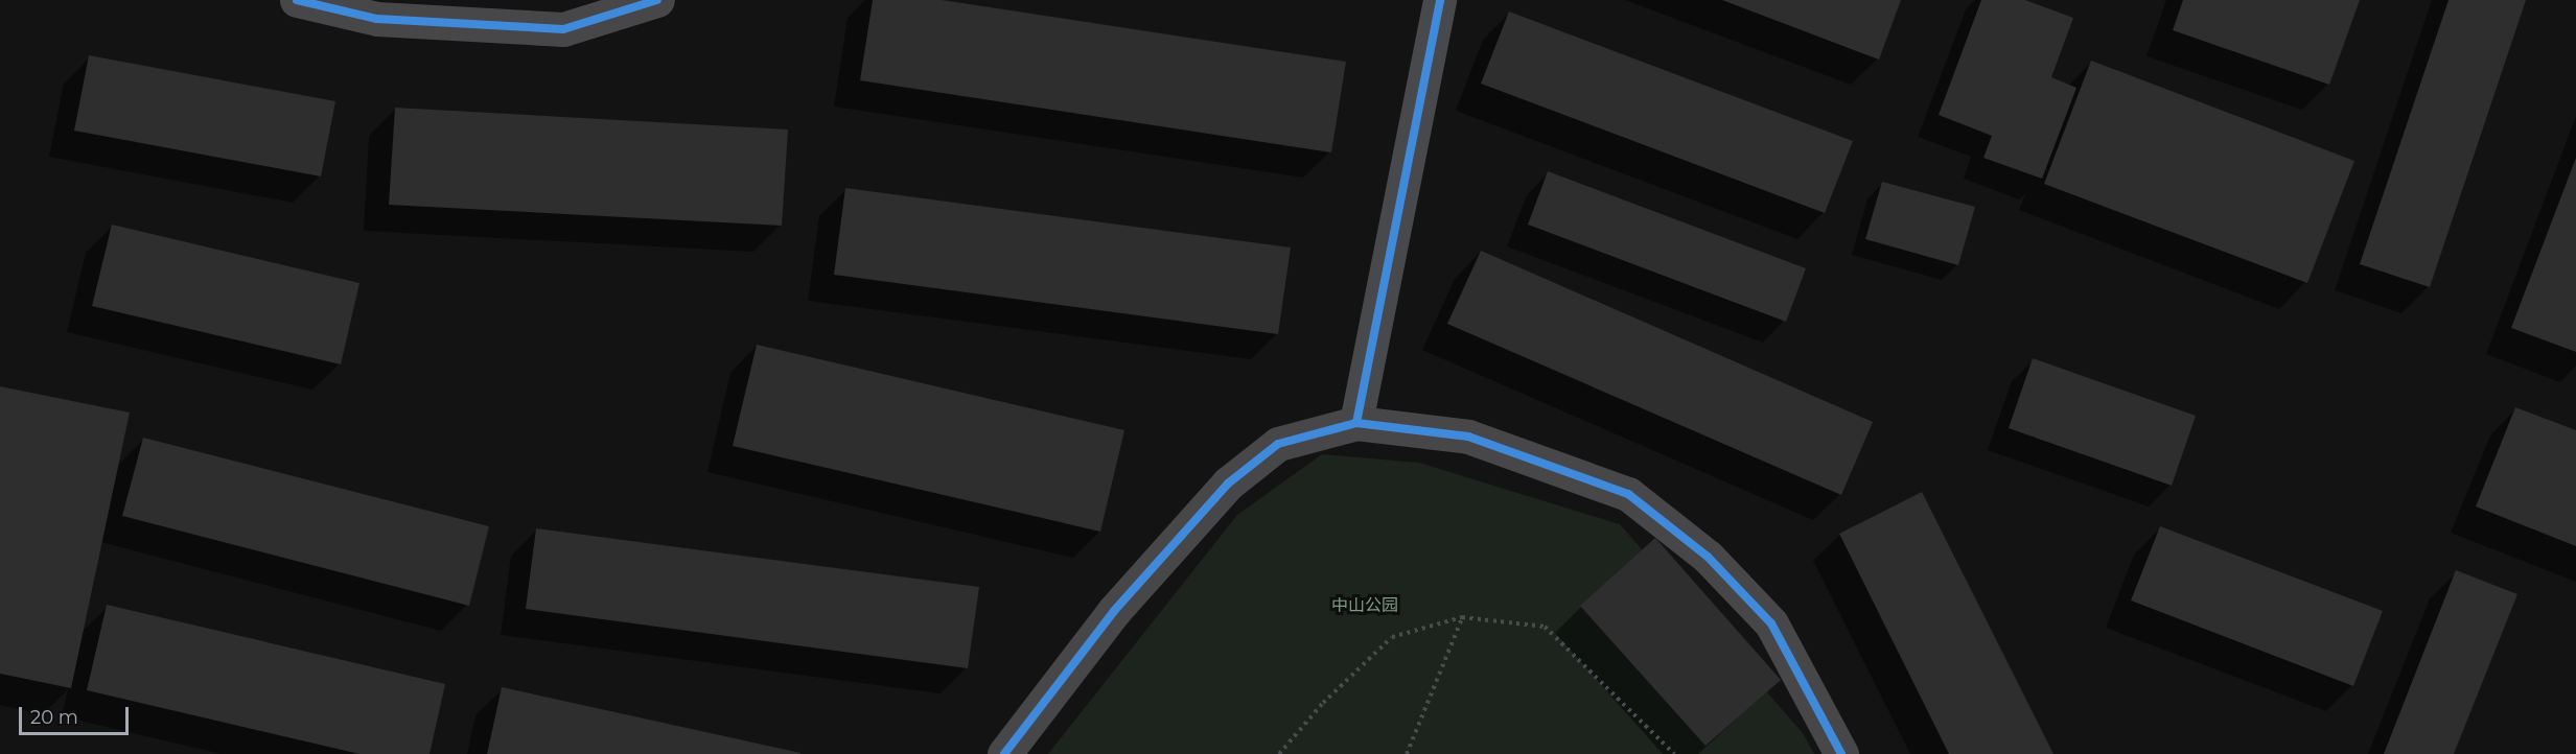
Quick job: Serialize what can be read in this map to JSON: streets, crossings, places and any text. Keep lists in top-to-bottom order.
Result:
{
  "parks": ["中山公园"],
  "scale_bar": "20 m"
}
